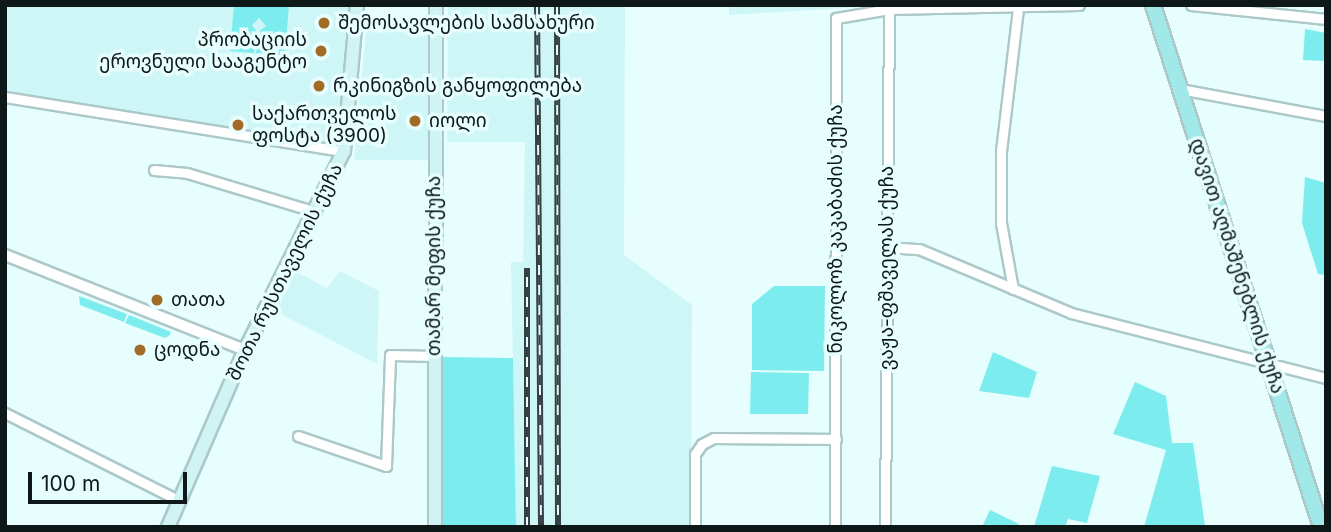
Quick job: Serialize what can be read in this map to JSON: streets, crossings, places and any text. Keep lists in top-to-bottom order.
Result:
{
  "streets": {
    "main road": ["თამარ მეფის ქუჩა", "დავით აღმაშენებლის ქუჩა", "შოთა რუსთაველის ქუჩა"],
    "street": ["ნიკოლოზ კაკაბაძის ქუჩა", "ვაჟა-ფშაველას ქუჩა"]
  },
  "crossings": [
    ["ნიკოლოზ კაკაბაძის ქუჩა", "ვაჟა-ფშაველას ქუჩა"]
  ],
  "places": [
    "შემოსავლების სამსახური",
    "პრობაციის ეროვნული სააგენტო",
    "რკინიგზის განყოფილება",
    "იოლი",
    "საქართველოს ფოსტა (3900)",
    "თათა",
    "ცოდნა"
  ],
  "scale_bar": "100 m"
}
